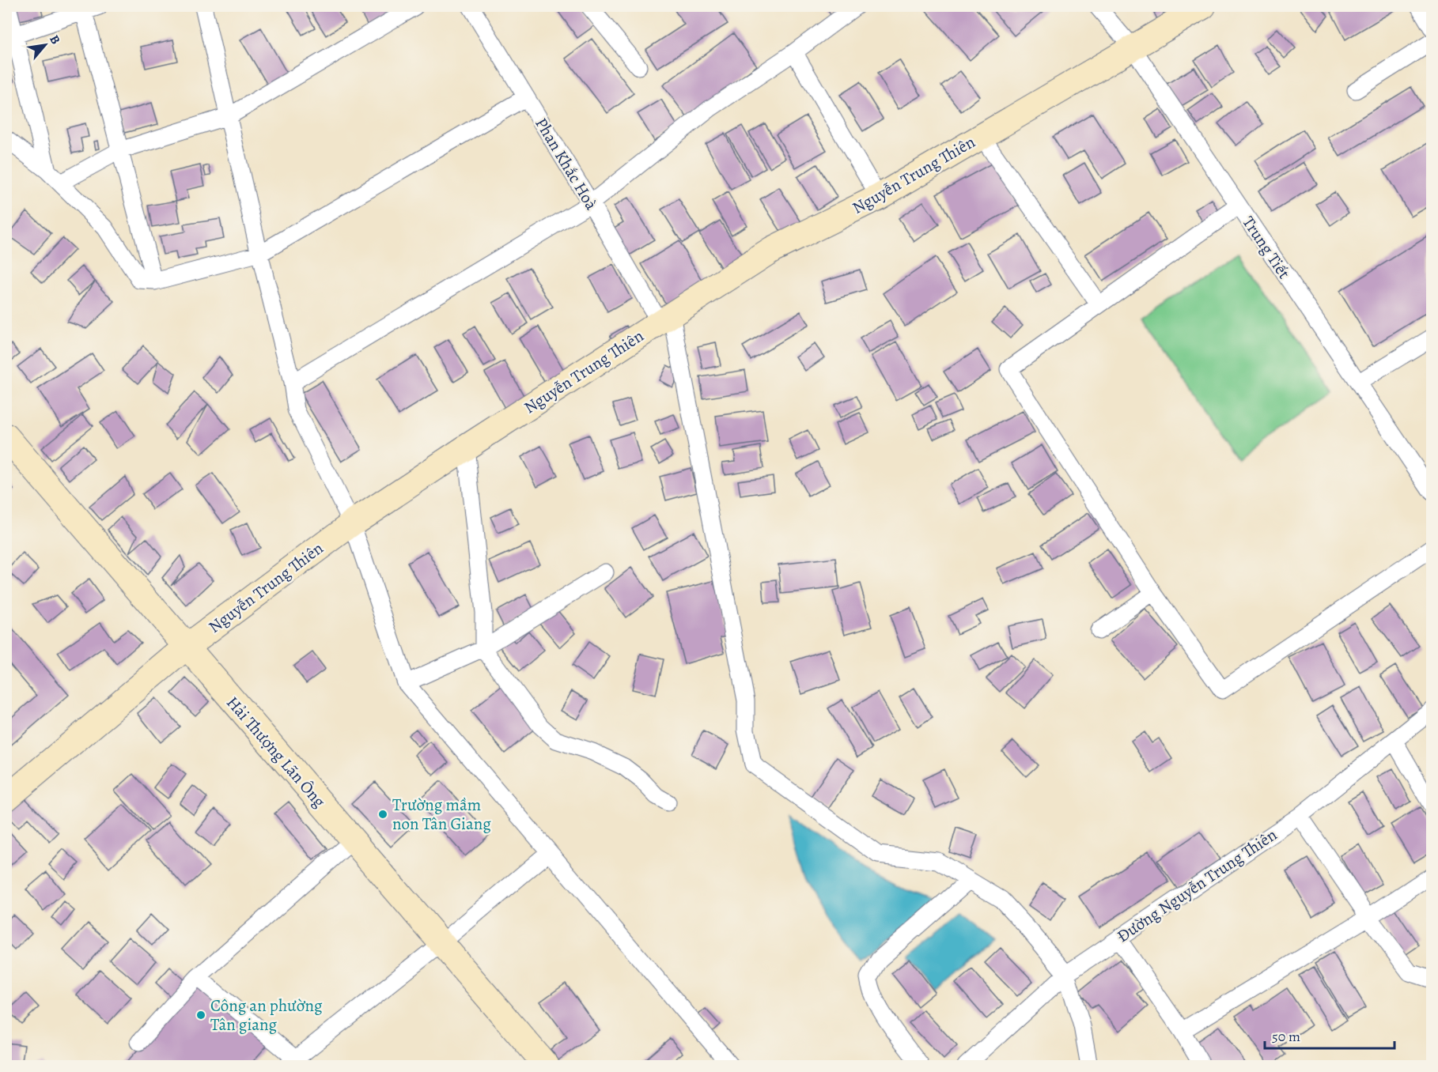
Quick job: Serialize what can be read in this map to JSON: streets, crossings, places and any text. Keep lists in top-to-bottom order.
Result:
{
  "streets": {
    "street": [
      "Phan Khắc Hoà",
      "Nguyễn Trung Thiên",
      "Trung Tiết",
      "Hải Thượng Lãn Ông",
      "Đường Nguyễn Trung Thiên"
    ]
  },
  "crossings": [
    ["Phan Khắc Hoà", "Nguyễn Trung Thiên"],
    ["Phan Khắc Hoà", "Đường Nguyễn Trung Thiên"],
    ["Nguyễn Trung Thiên", "Trung Tiết"],
    ["Nguyễn Trung Thiên", "Hải Thượng Lãn Ông"]
  ],
  "places": ["Trường mầm non Tân Giang", "Công an phường Tân giang"],
  "scale_bar": "50 m",
  "north": "top right"
}
